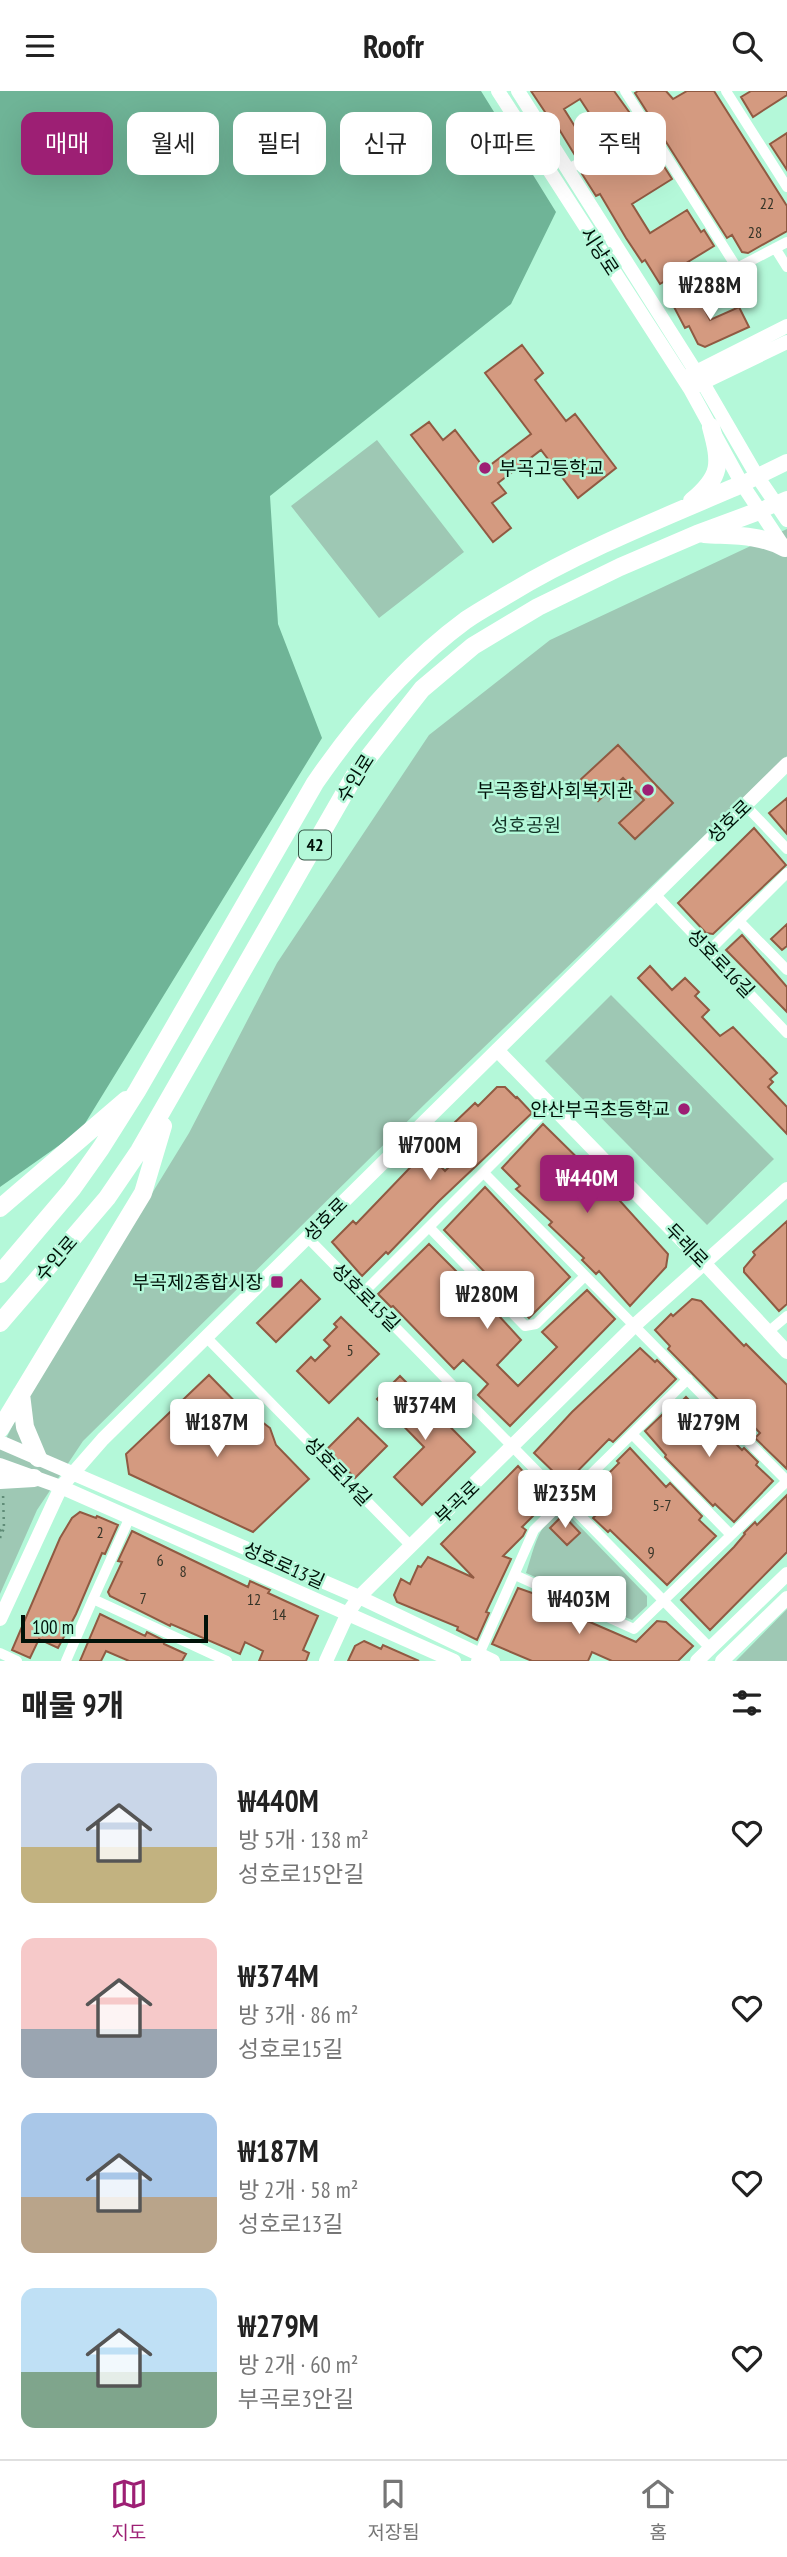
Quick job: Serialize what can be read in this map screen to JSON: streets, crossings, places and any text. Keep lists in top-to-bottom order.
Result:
{
  "streets": {
    "highway": ["수인로", "42"],
    "street": [
      "시낭로",
      "성호로",
      "성호로16길",
      "두레로",
      "성호로15길",
      "성호로14길",
      "부곡로",
      "성호로13길"
    ]
  },
  "crossings": [
    ["시낭로", "수인로"],
    ["성호로", "성호로16길"],
    ["성호로", "두레로"],
    ["성호로", "성호로15길"],
    ["성호로", "성호로14길"],
    ["성호로", "성호로13길"],
    ["두레로", "부곡로"],
    ["성호로15길", "부곡로"],
    ["성호로14길", "부곡로"],
    ["부곡로", "성호로13길"]
  ],
  "parks": ["성호공원"],
  "places": {
    "other": ["부곡고등학교", "부곡종합사회복지관", "안산부곡초등학교"],
    "transit": ["부곡제2종합시장"]
  },
  "house_numbers": [
    "22",
    "28",
    "5",
    "5-7",
    "2",
    "9",
    "6",
    "8",
    "7",
    "12",
    "14"
  ],
  "scale_bar": "100 m",
  "page": {
    "header": "Roofr",
    "chip": [
      "매매",
      "월세",
      "필터",
      "신규",
      "아파트",
      "주택"
    ],
    "price": [
      "₩288M",
      "₩700M",
      "₩440M",
      "₩280M",
      "₩374M",
      "₩187M",
      "₩279M",
      "₩235M",
      "₩403M"
    ],
    "scale": "100 m",
    "heading": "매물 9개",
    "list": [
      {
        "name": "₩440M",
        "note": "방 5개 · 138 m² · 성호로15안길"
      },
      {
        "name": "₩374M",
        "note": "방 3개 · 86 m² · 성호로15길"
      },
      {
        "name": "₩187M",
        "note": "방 2개 · 58 m² · 성호로13길"
      },
      {
        "name": "₩279M",
        "note": "방 2개 · 60 m² · 부곡로3안길"
      }
    ],
    "tabs": ["지도", "저장됨", "홈"]
  }
}
